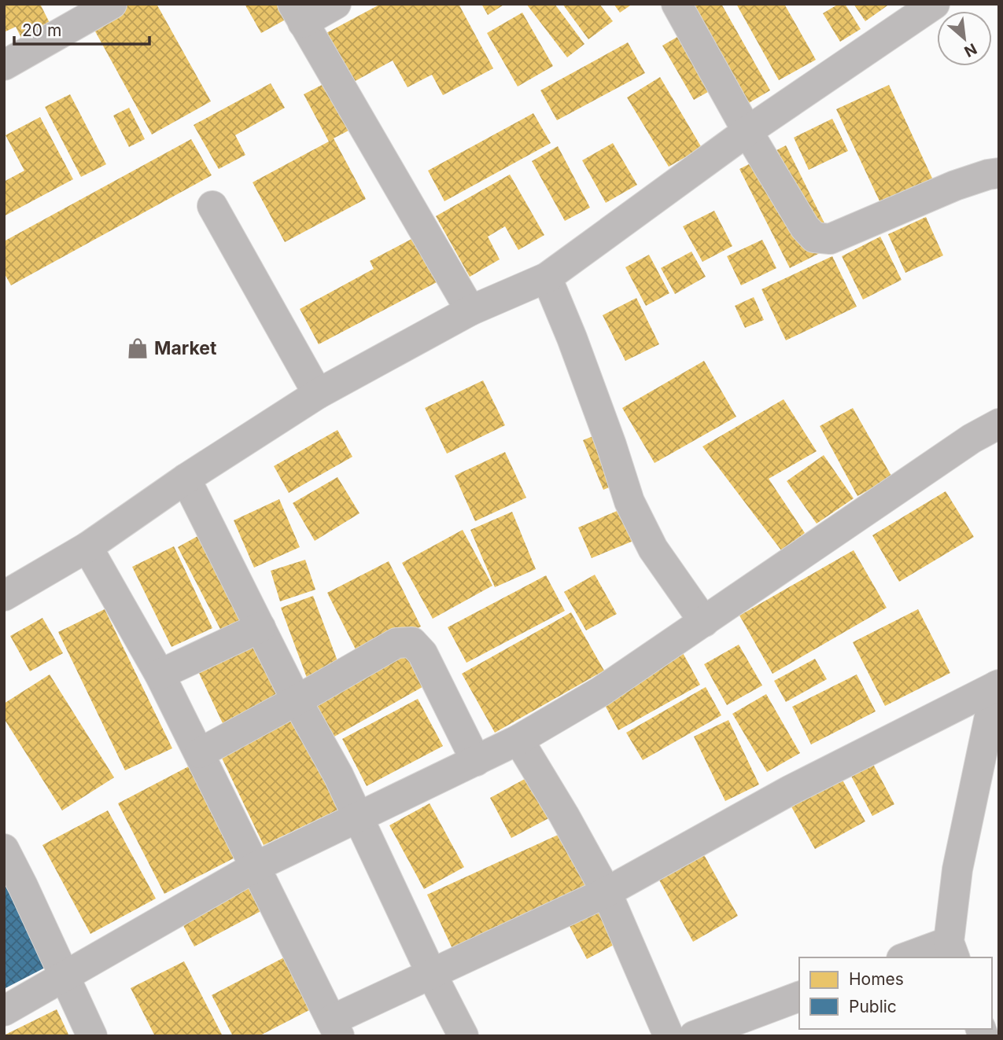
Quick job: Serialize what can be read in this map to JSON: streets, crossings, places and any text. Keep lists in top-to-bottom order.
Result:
{
  "places": {
    "shop": ["Market"]
  },
  "legend": ["Homes", "Public"],
  "scale_bar": "20 m",
  "north": "bottom right"
}
